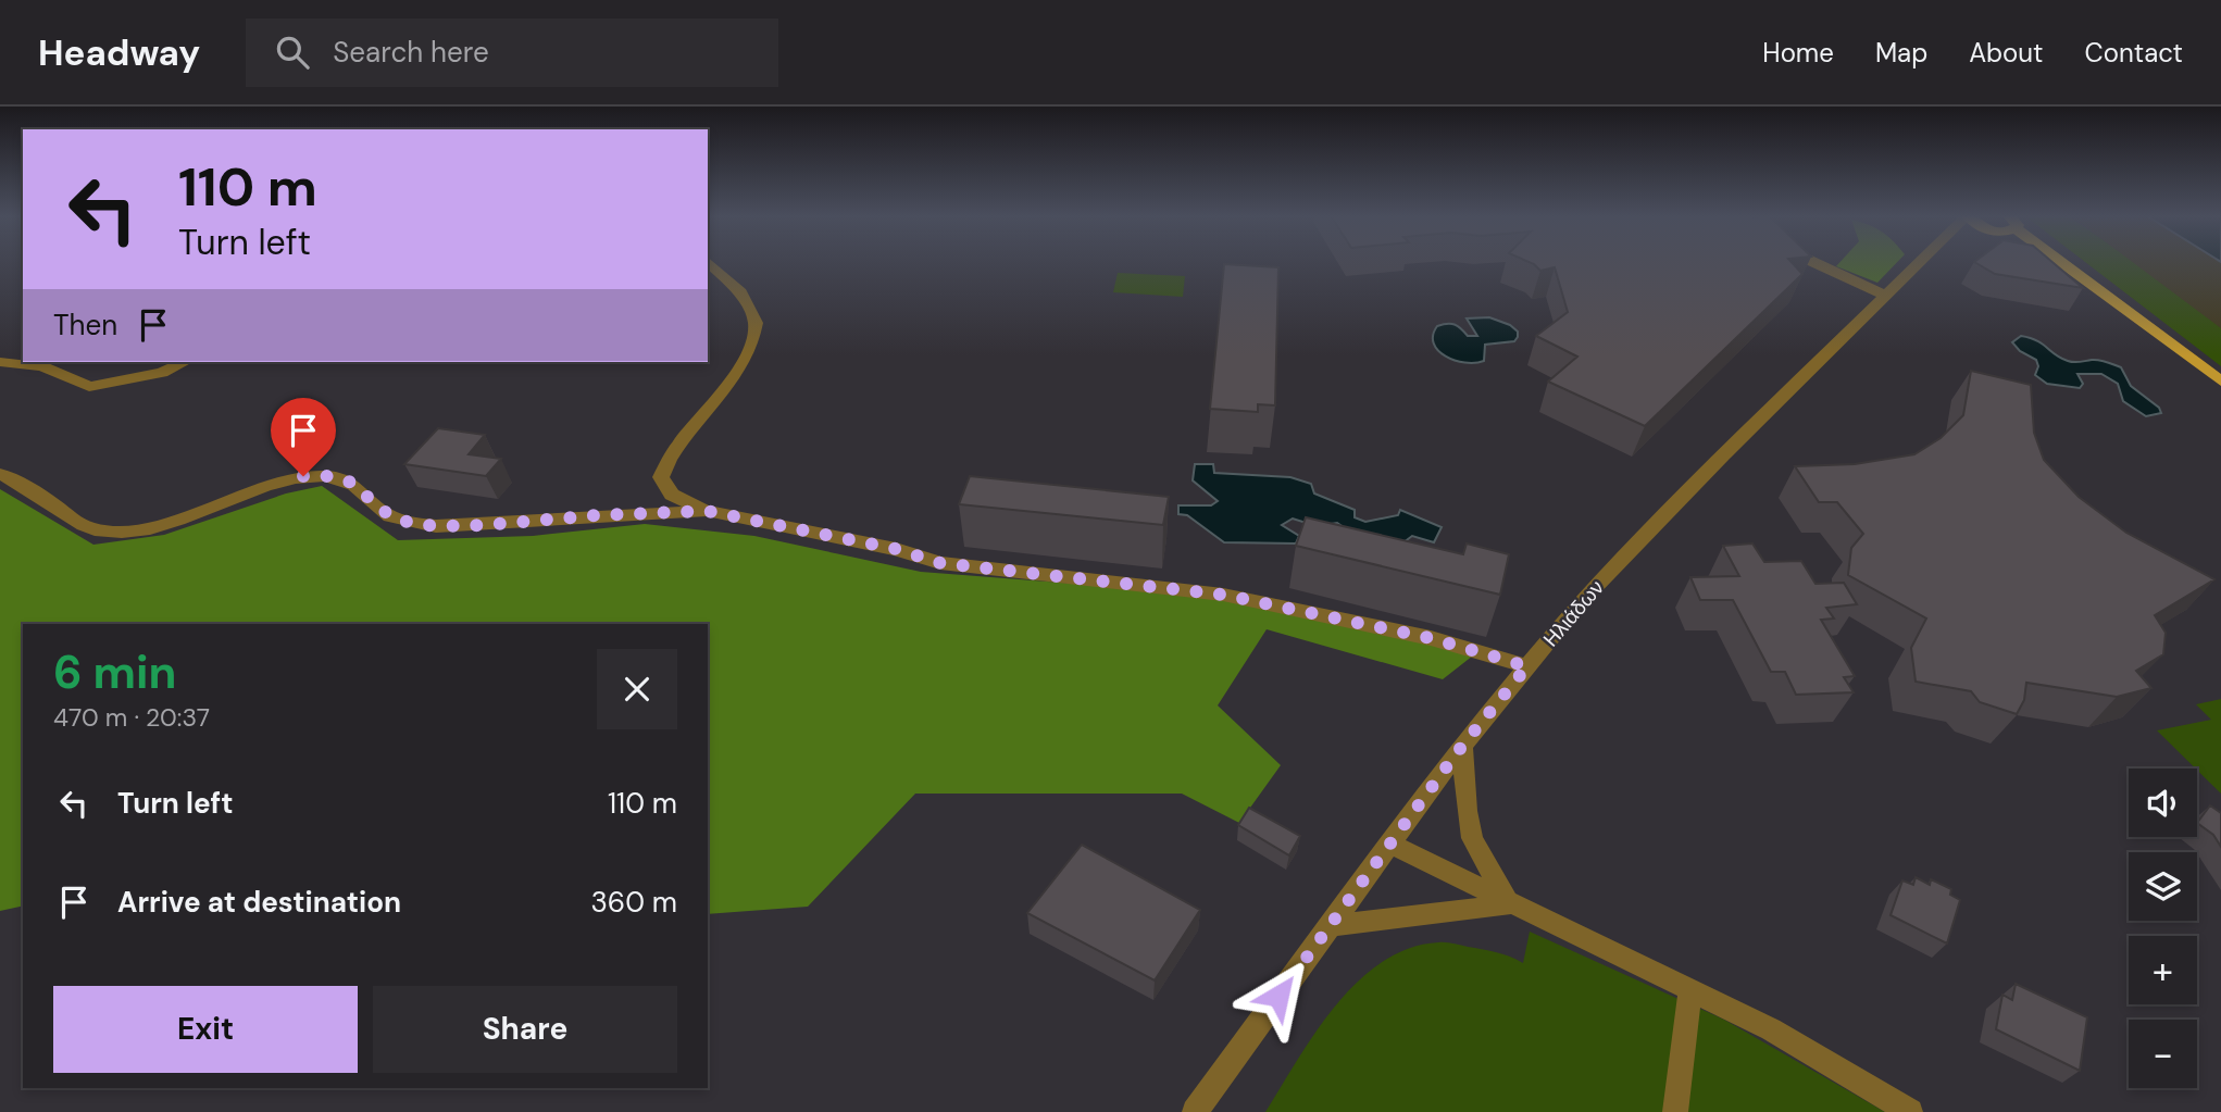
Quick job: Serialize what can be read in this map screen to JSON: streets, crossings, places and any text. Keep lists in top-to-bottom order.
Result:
{
  "streets": {
    "street": ["Ηλιάδων"]
  },
  "page": {
    "header": "Headway",
    "search": "Search here",
    "nav": [
      "Home",
      "Map",
      "About",
      "Contact"
    ],
    "turn": ["110 m", "Turn left"],
    "then": "Then",
    "heading": ["6 min", "470 m · 20:37"],
    "list": [
      {
        "name": "Turn left",
        "value": "110 m"
      },
      {
        "name": "Arrive at destination",
        "value": "360 m"
      }
    ],
    "map_buttons": ["+", "−"],
    "buttons": ["Exit", "Share"]
  }
}
